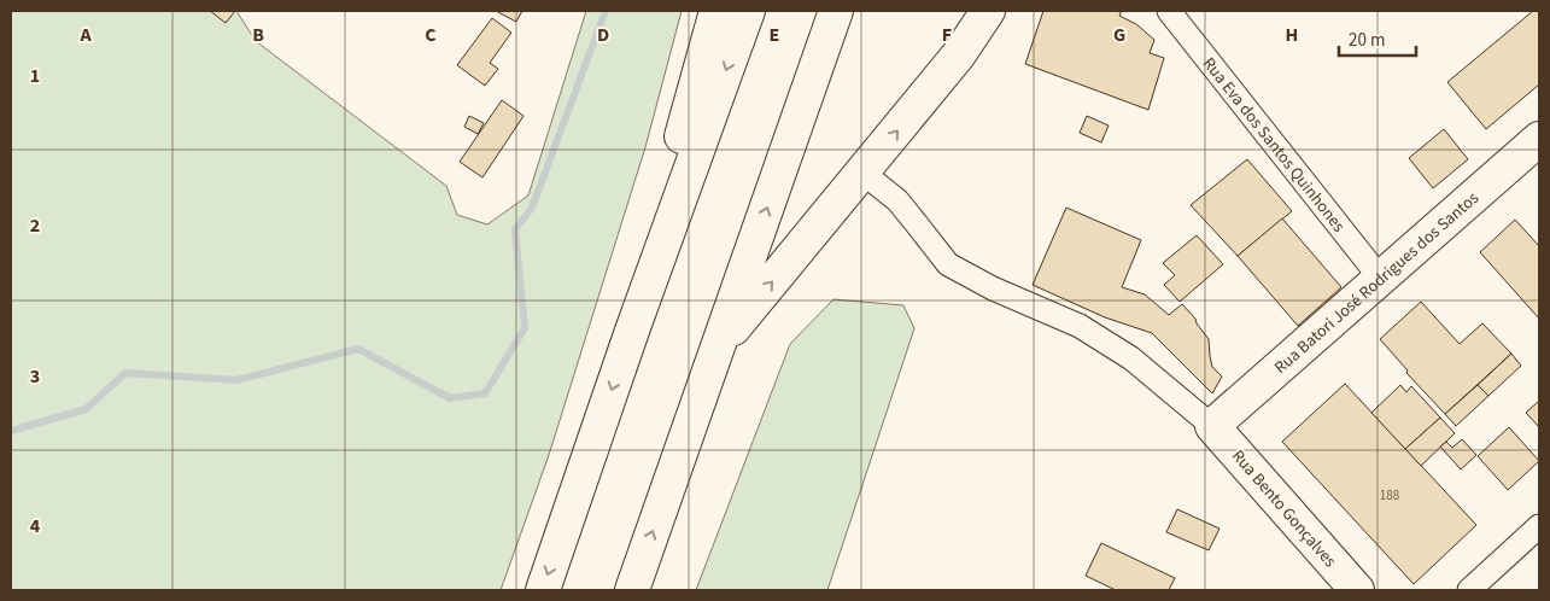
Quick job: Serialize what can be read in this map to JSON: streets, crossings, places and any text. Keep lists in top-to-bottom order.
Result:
{
  "streets": {
    "main road": ["Rua Batori José Rodrigues dos Santos", "Rua Bento Gonçalves"],
    "street": ["Rua Eva dos Santos Quinhones"]
  },
  "crossings": [
    ["Rua Eva dos Santos Quinhones", "Rua Batori José Rodrigues dos Santos"],
    ["Rua Batori José Rodrigues dos Santos", "Rua Bento Gonçalves"]
  ],
  "house_numbers": ["188"],
  "scale_bar": "20 m",
  "grid": {
    "columns": [
      "A",
      "B",
      "C",
      "D",
      "E",
      "F",
      "G",
      "H"
    ],
    "rows": [
      "1",
      "2",
      "3",
      "4"
    ]
  }
}
